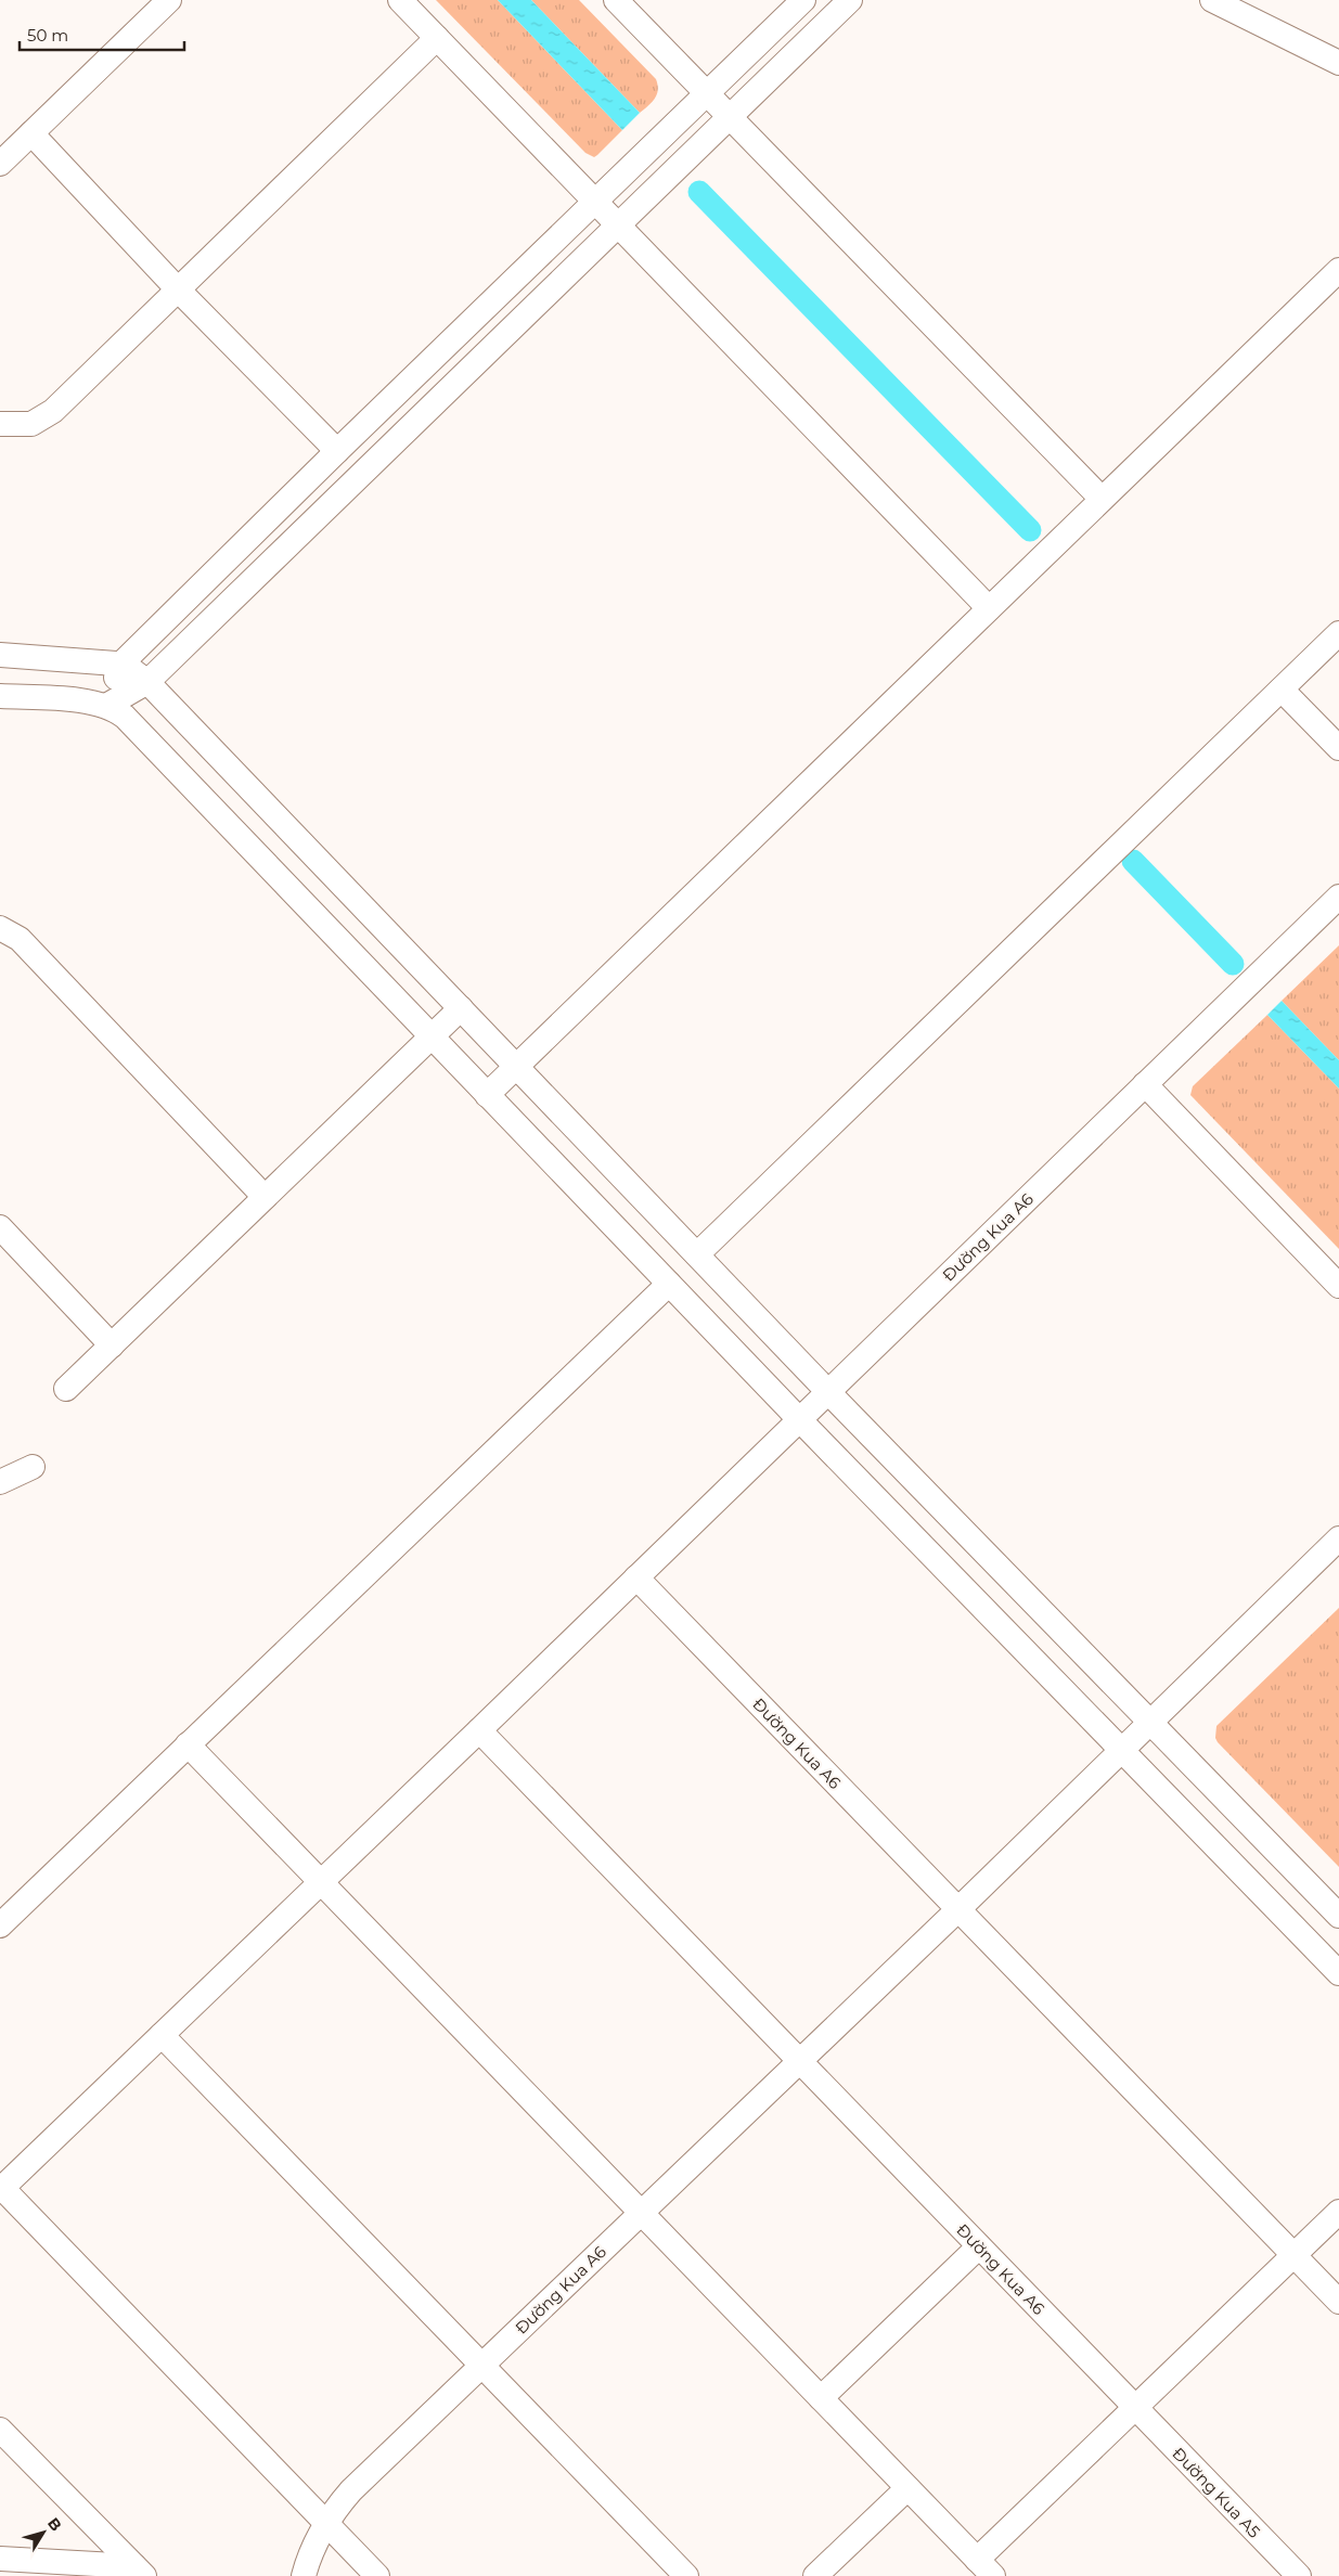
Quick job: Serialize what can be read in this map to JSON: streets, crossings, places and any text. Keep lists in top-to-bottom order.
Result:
{
  "streets": {
    "street": ["Đường Kua A6", "Đường Kua A5"]
  },
  "crossings": [
    ["Đường Kua A6", "Đường Kua A5"]
  ],
  "scale_bar": "50 m",
  "north": "top right"
}
